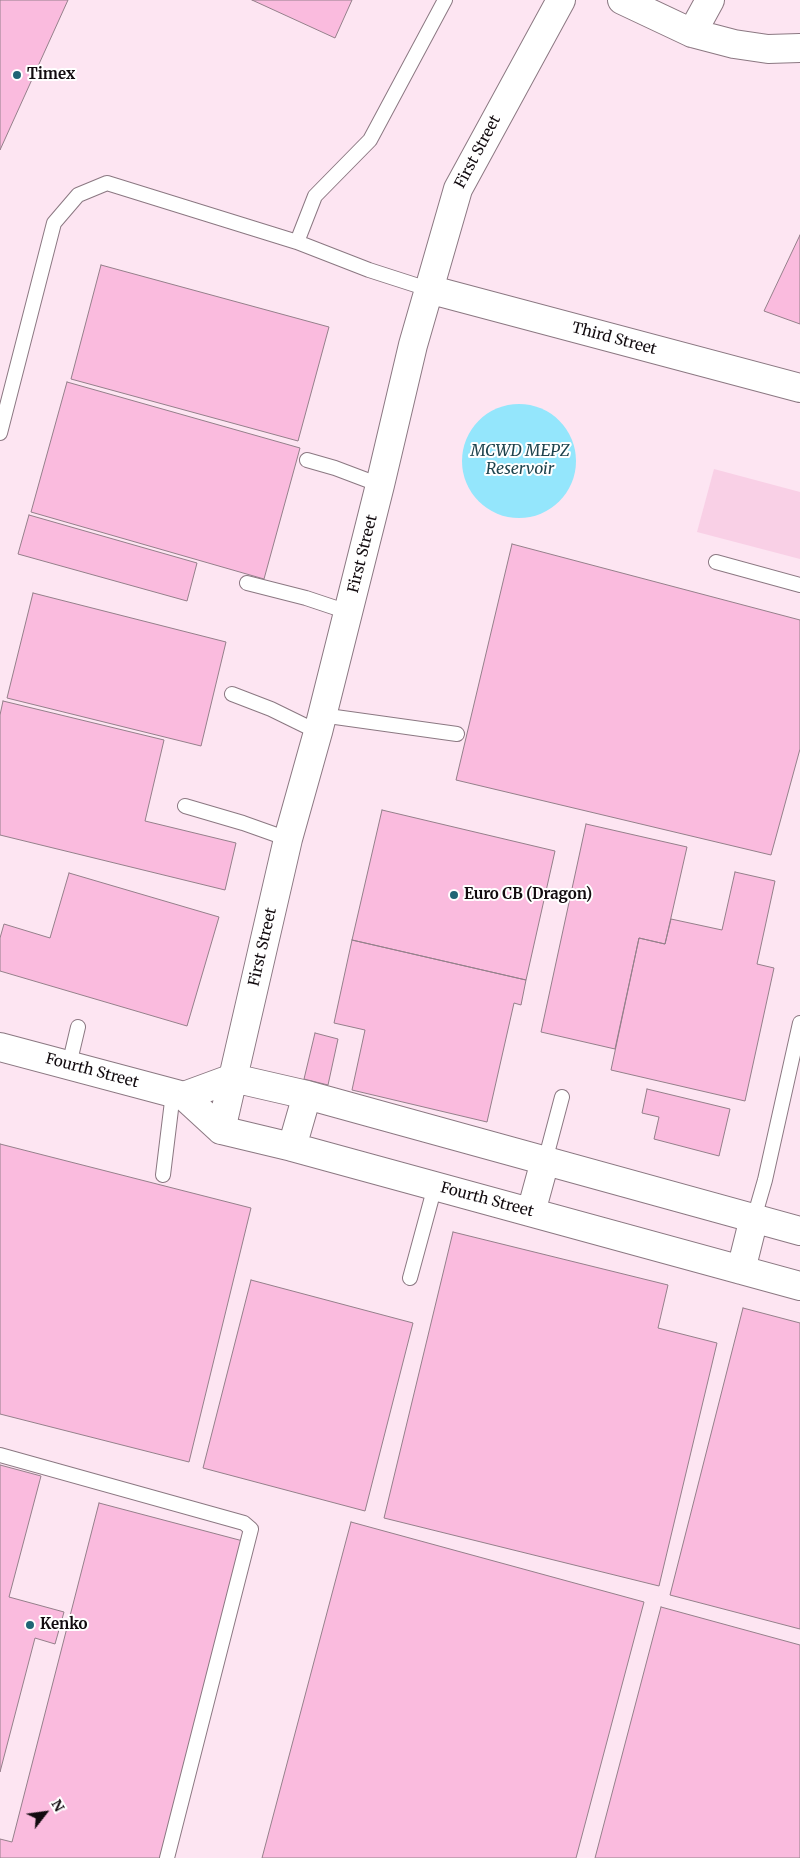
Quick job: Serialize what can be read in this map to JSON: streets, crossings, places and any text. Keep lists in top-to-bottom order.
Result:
{
  "streets": {
    "street": ["First Street", "Third Street", "Fourth Street"]
  },
  "crossings": [
    ["First Street", "Third Street"],
    ["First Street", "Fourth Street"]
  ],
  "water": ["MCWD MEPZ Reservoir"],
  "places": ["Timex", "Euro CB (Dragon)", "Kenko"],
  "north": "top right"
}
